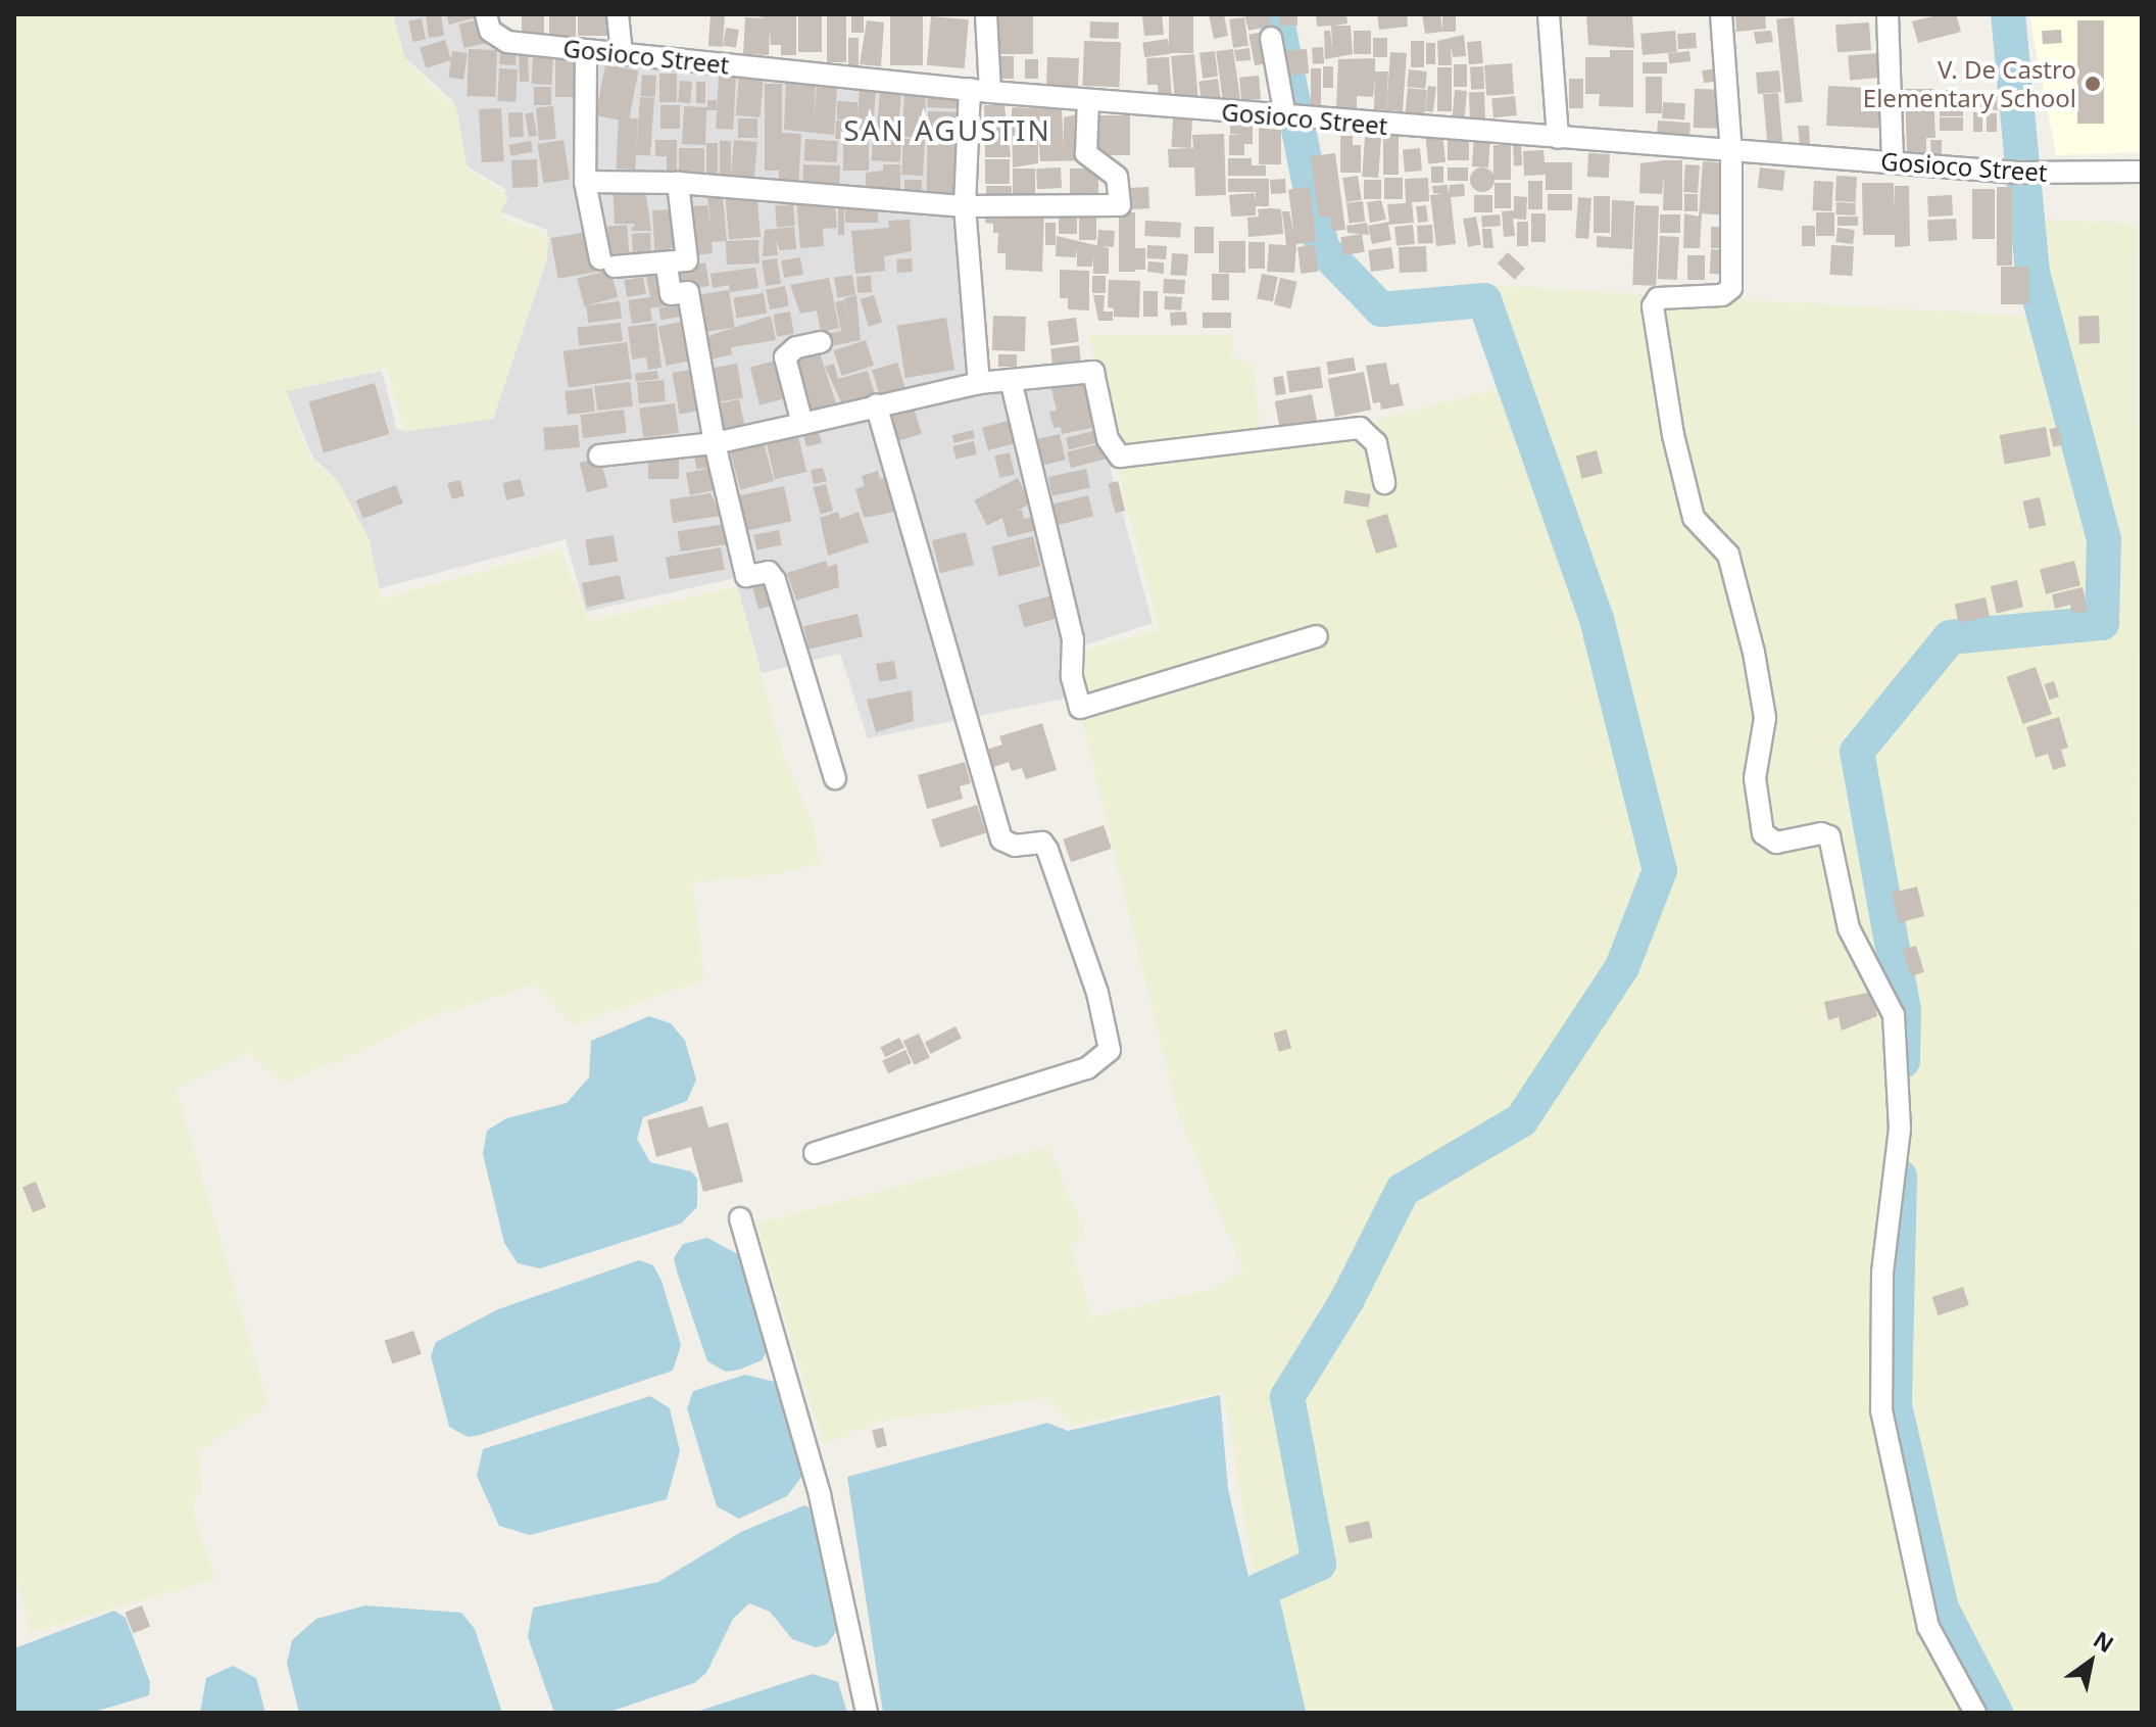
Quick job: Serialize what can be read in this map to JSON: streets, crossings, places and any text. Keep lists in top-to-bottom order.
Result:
{
  "streets": {
    "street": ["Gosioco Street"]
  },
  "districts": ["SAN AGUSTIN"],
  "places": ["V. De Castro Elementary School"],
  "north": "top right"
}
